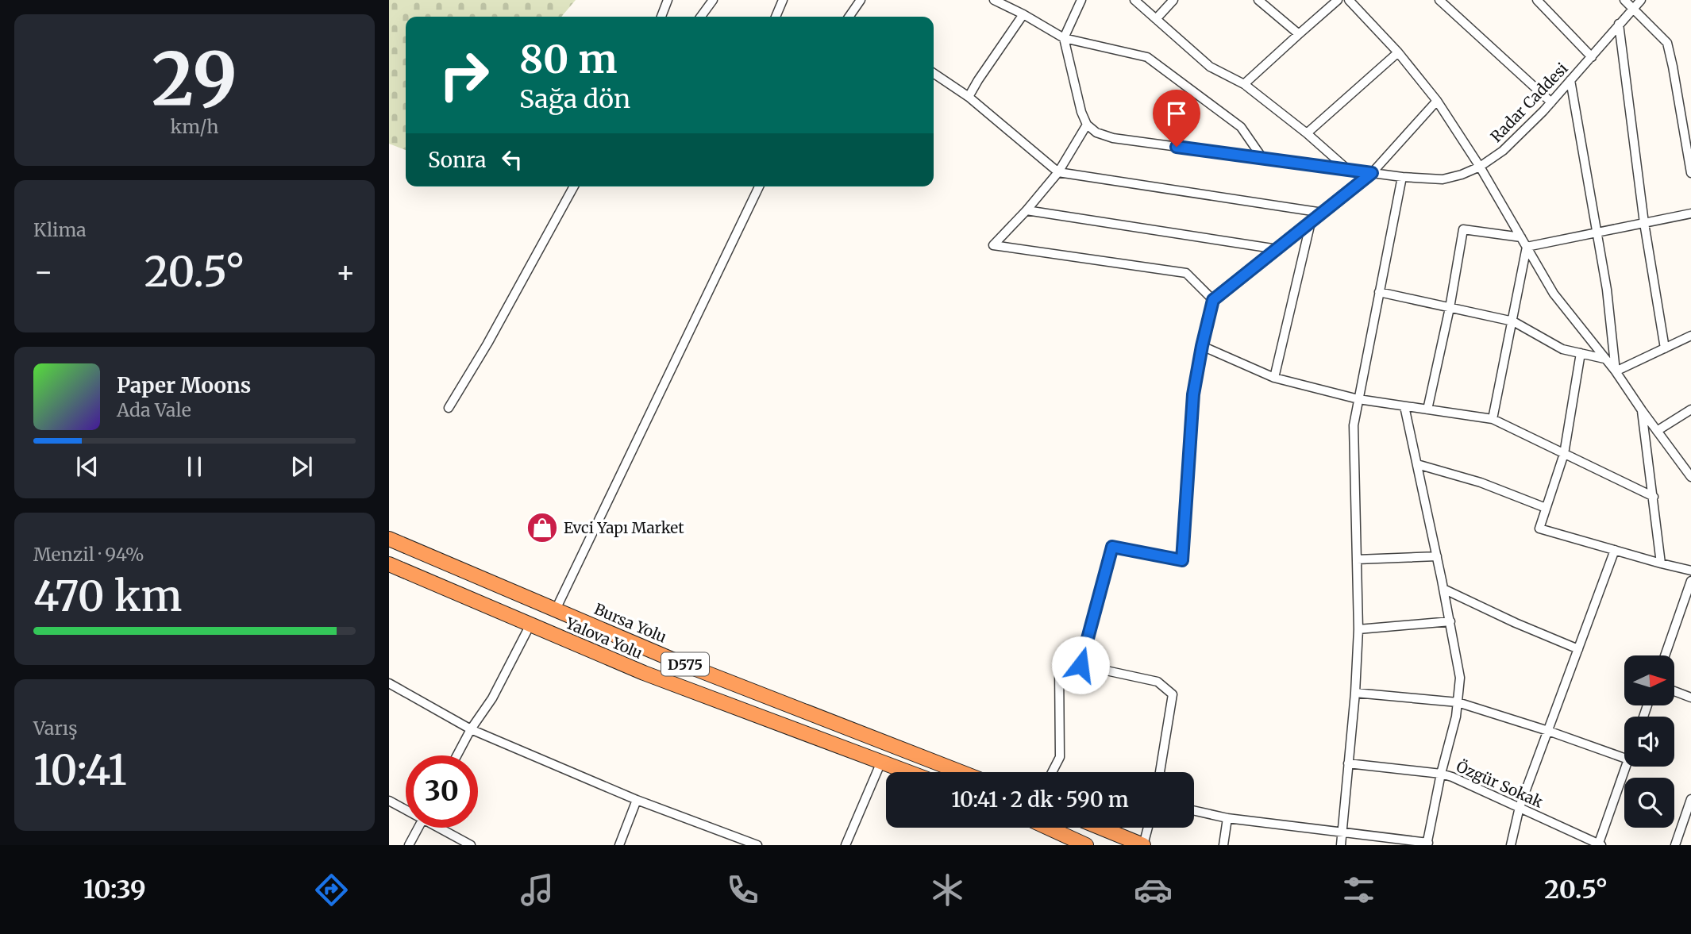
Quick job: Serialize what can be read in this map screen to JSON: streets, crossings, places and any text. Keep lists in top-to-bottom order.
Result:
{
  "streets": {
    "highway": ["Bursa Yolu", "Yalova Yolu", "D575"],
    "street": ["Radar Caddesi", "Özgür Sokak"]
  },
  "places": {
    "shop": ["Evci Yapı Market"]
  },
  "north": "right",
  "page": {
    "tile": [
      ["29", "km/h"],
      "Klima",
      ["Menzil · 94%", "470 km"],
      ["Varış", "10:41"]
    ],
    "turn": ["80 m", "Sağa dön"],
    "then": "Sonra",
    "heat": ["−", "20.5°", "+"],
    "song": ["Paper Moons", "Ada Vale"],
    "limit": "30",
    "trip": "10:41 · 2 dk · 590 m",
    "tabs": ["10:39", "20.5°"]
  }
}
